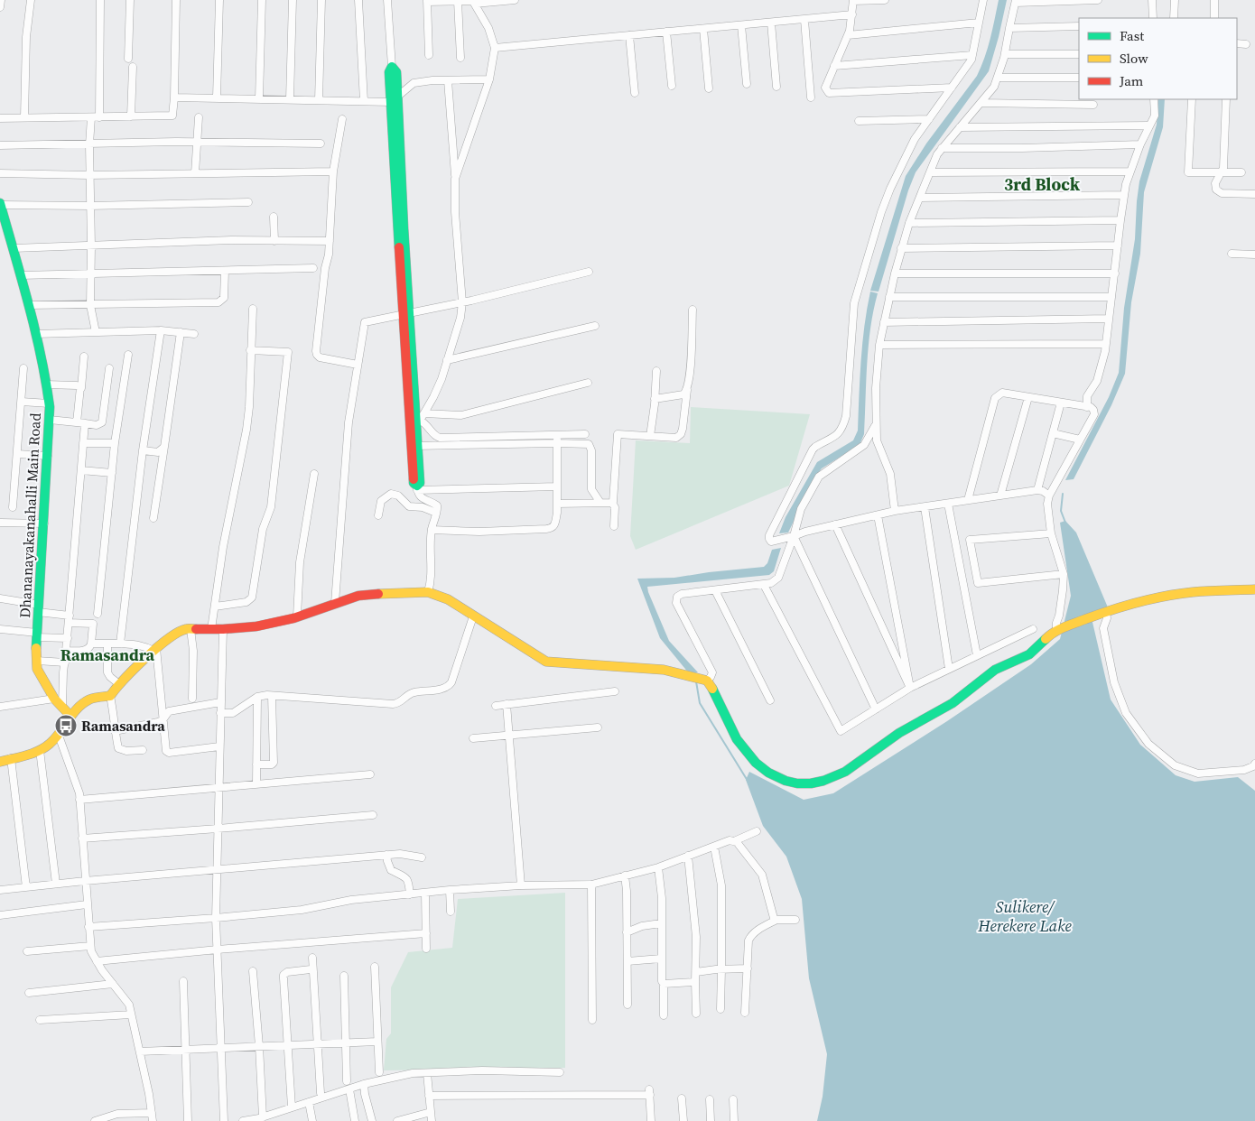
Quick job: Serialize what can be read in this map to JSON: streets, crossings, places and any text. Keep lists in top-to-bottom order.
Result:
{
  "streets": {
    "street": ["Dhananayakanahalli Main Road"]
  },
  "districts": ["3rd Block", "Ramasandra"],
  "water": ["Sulikere/ Herekere Lake"],
  "places": {
    "bus stop": ["Ramasandra"]
  },
  "legend": ["Fast", "Slow", "Jam"]
}
